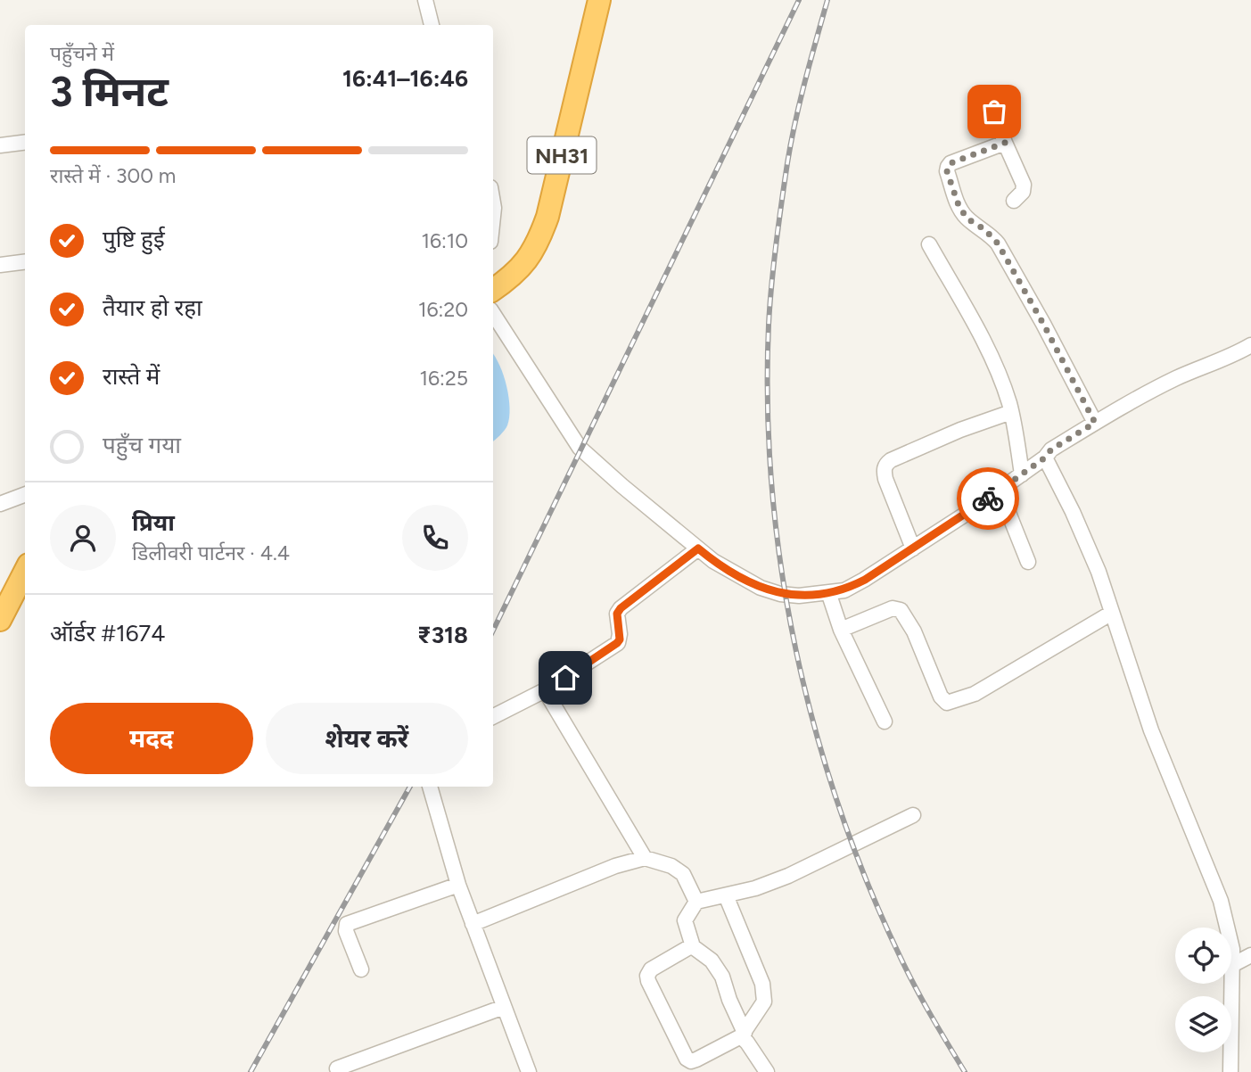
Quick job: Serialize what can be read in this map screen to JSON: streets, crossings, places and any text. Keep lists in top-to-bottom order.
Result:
{
  "streets": {
    "highway": ["NH31"]
  },
  "page": {
    "heading": ["3 मिनट", "पहुँचने में", "16:41–16:46"],
    "panel": [
      "प्रिया",
      "डिलीवरी पार्टनर · 4.4",
      "ऑर्डर #1674",
      "₹318"
    ],
    "bar": "रास्ते में · 300 m",
    "list": [
      ["पुष्टि हुई", "16:10"],
      ["तैयार हो रहा", "16:20"],
      ["रास्ते में", "16:25"],
      "पहुँच गया"
    ],
    "buttons": ["मदद", "शेयर करें"]
  }
}
